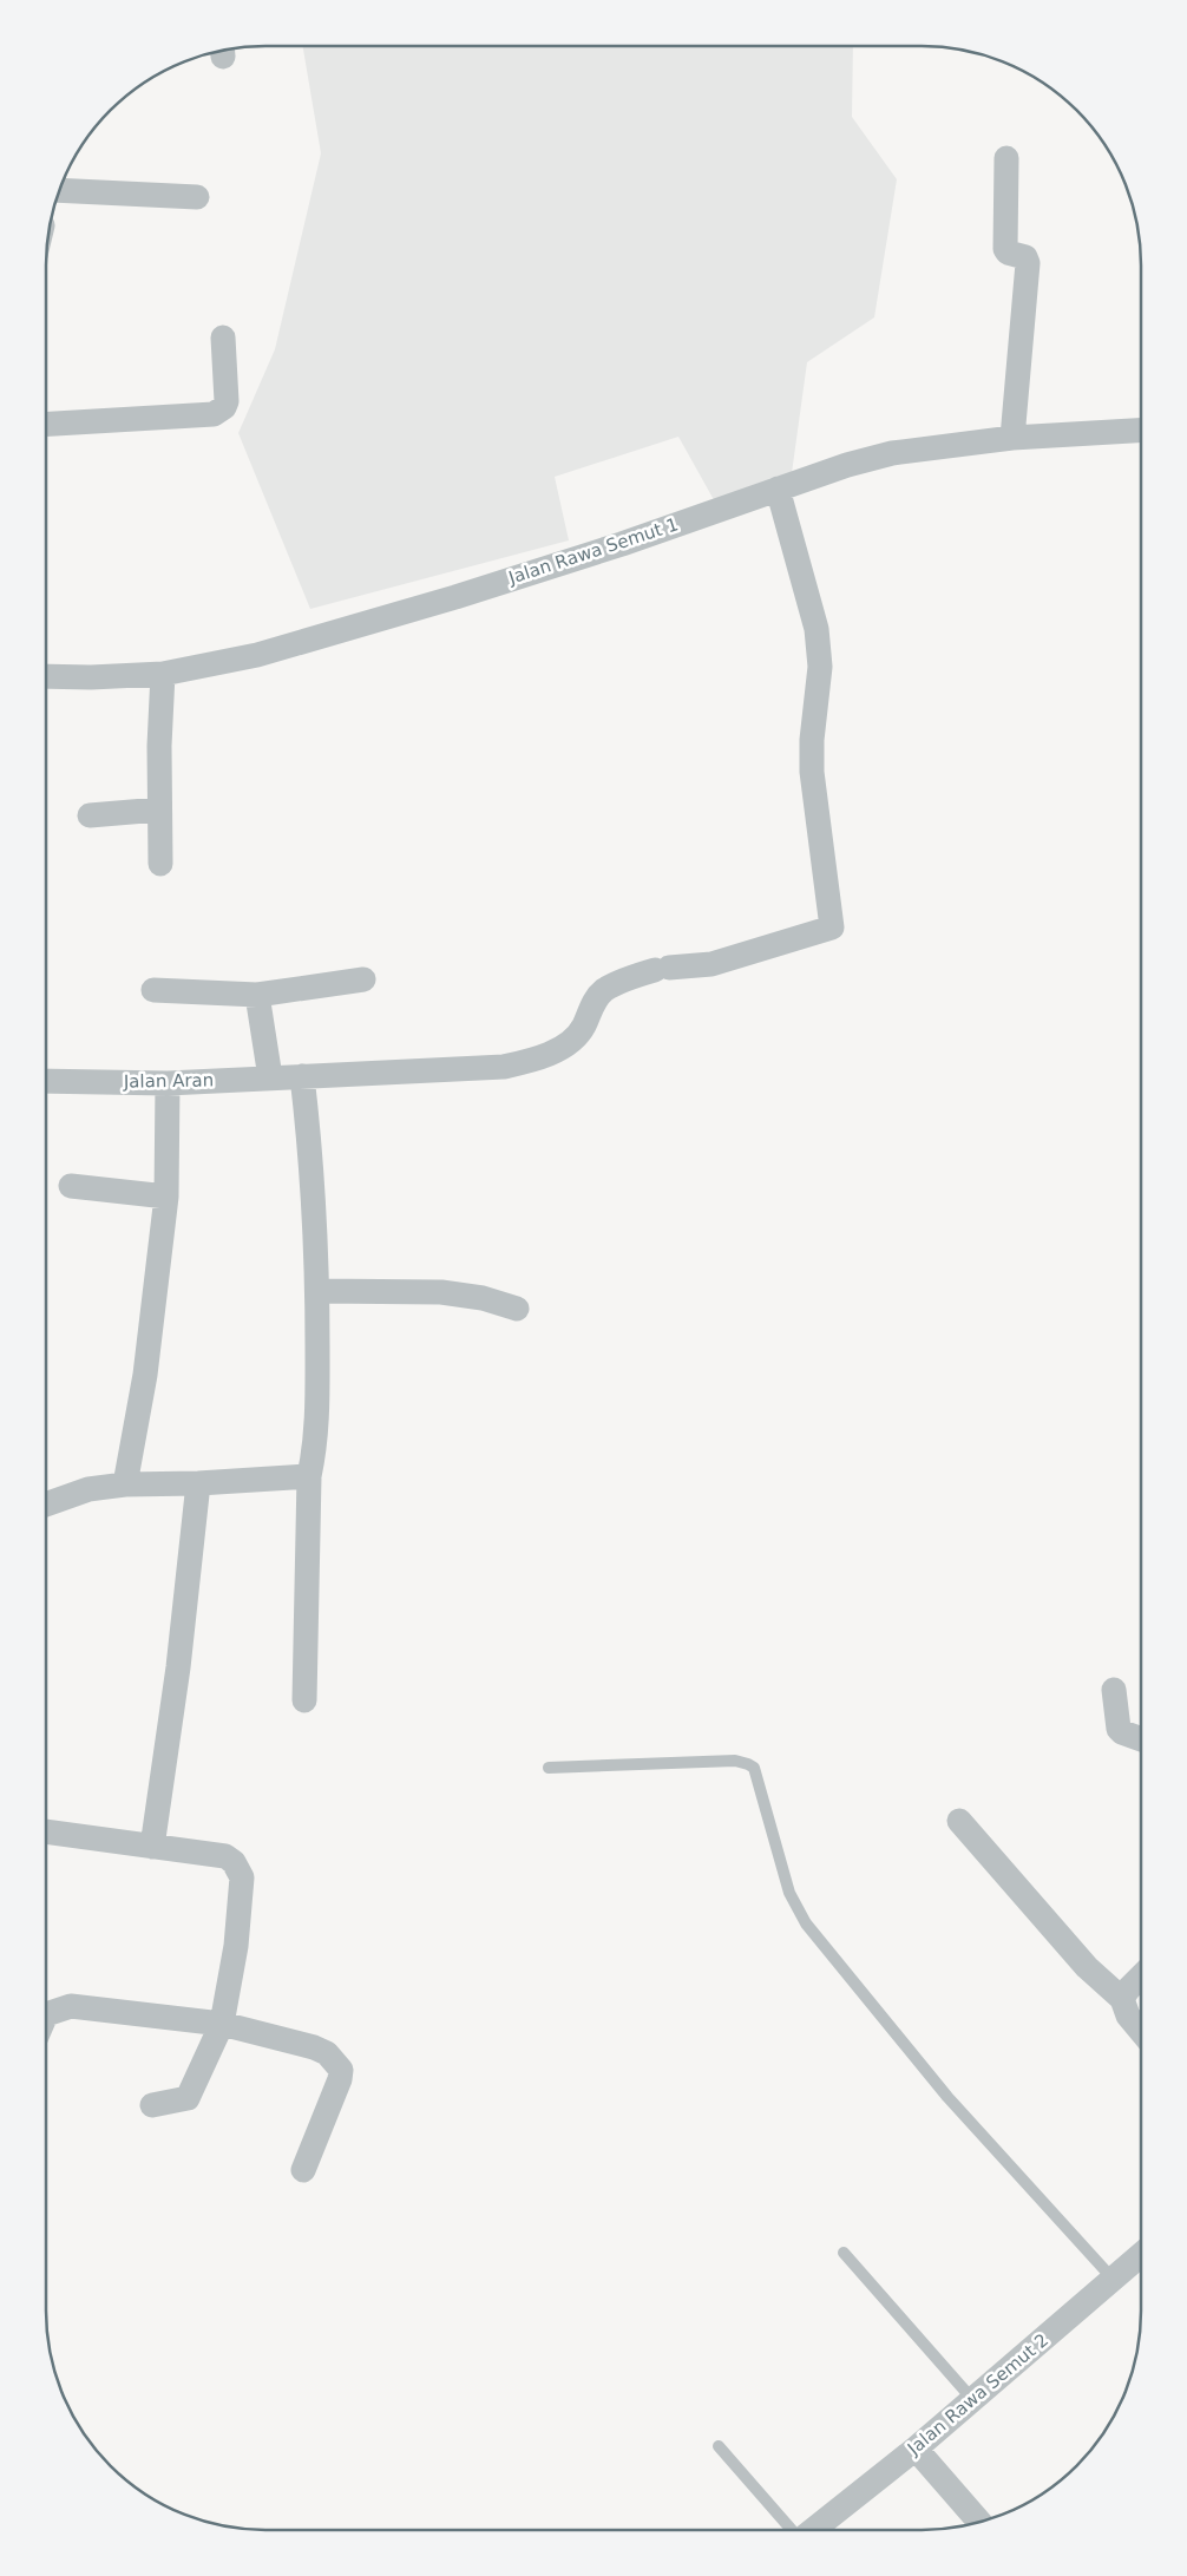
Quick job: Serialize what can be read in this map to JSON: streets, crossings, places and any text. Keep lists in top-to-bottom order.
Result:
{
  "streets": {
    "street": ["Jalan Rawa Semut 1", "Jalan Aran", "Jalan Rawa Semut 2"]
  },
  "crossings": [
    ["Jalan Rawa Semut 1", "Jalan Aran"]
  ]
}
